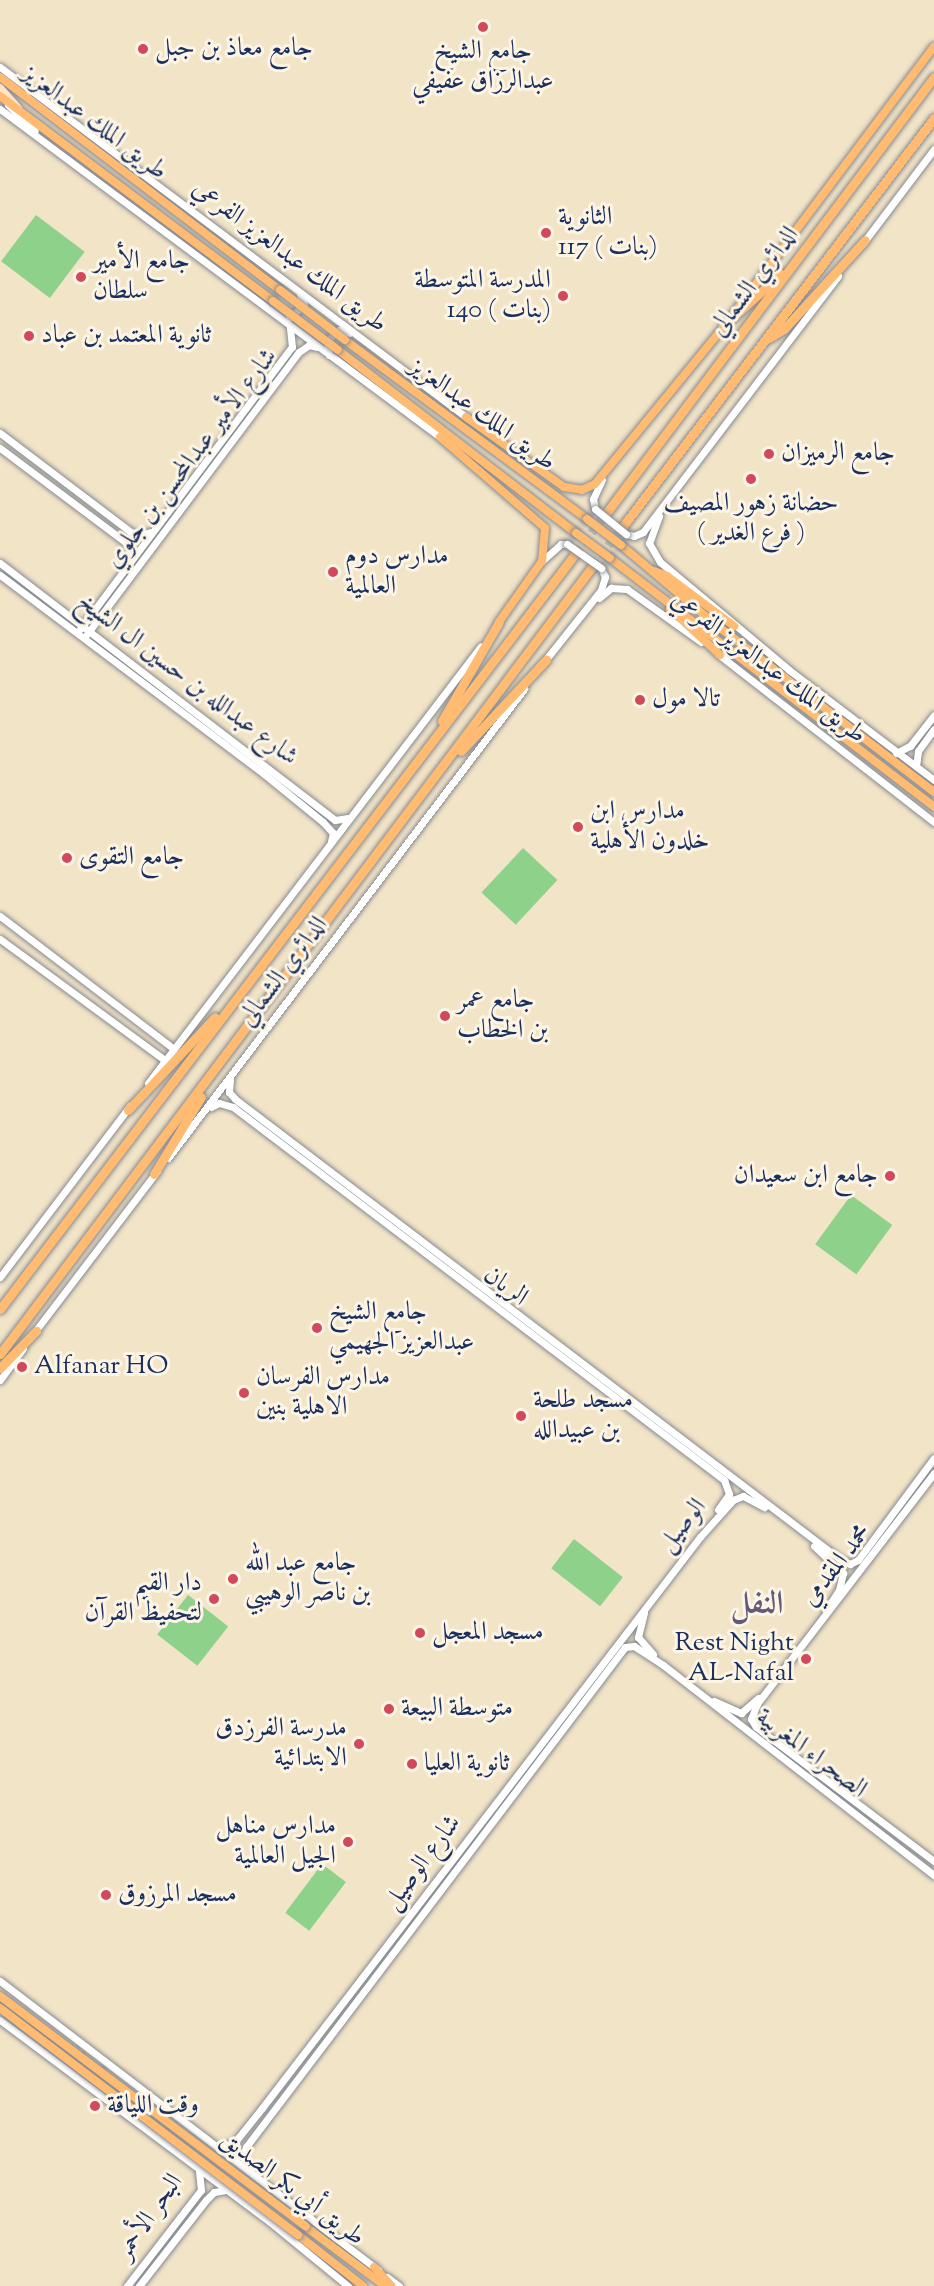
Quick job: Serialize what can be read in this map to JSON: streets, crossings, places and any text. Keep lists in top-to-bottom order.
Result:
{
  "streets": {
    "highway": ["الدائري الشمالي"],
    "main road": ["طريق الملك عبدالعزيز", "طريق أبي بكر الصديق"],
    "street": [
      "طريق الملك عبدالعزيز الفرعي",
      "شارع الأمير عبدالمحسن بن جلوي",
      "شارع عبدالله بن حسين ال الشيخ",
      "الريان",
      "الوصيل",
      "محمد المقدمي",
      "الصحراء المغربية",
      "شارع الوصيل",
      "البحر الأحمر"
    ]
  },
  "crossings": [
    ["طريق الملك عبدالعزيز الفرعي", "الدائري الشمالي"],
    ["طريق الملك عبدالعزيز الفرعي", "شارع الأمير عبدالمحسن بن جلوي"],
    ["شارع الأمير عبدالمحسن بن جلوي", "شارع عبدالله بن حسين ال الشيخ"],
    ["الريان", "الوصيل"],
    ["الريان", "محمد المقدمي"],
    ["الريان", "الصحراء المغربية"],
    ["الريان", "شارع الوصيل"],
    ["الوصيل", "محمد المقدمي"],
    ["الوصيل", "الصحراء المغربية"],
    ["الوصيل", "شارع الوصيل"],
    ["محمد المقدمي", "الصحراء المغربية"],
    ["محمد المقدمي", "شارع الوصيل"],
    ["الصحراء المغربية", "شارع الوصيل"]
  ],
  "districts": ["النفل"],
  "places": [
    "جامع الشيخ عبدالرزاق عفيفي",
    "جامع معاذ بن جبل",
    "الثانوية 117 ( بنات)",
    "جامع الأمير سلطان",
    "المدرسة المتوسطة 140 ( بنات)",
    "ثانوية المعتمد بن عباد",
    "جامع الرميزان",
    "حضانة زهور المصيف ( فرع الغدير )",
    "مدارس دوم العالمية",
    "تالا مول",
    "مدارس ابن خلدون الأهلية",
    "جامع التقوى",
    "جامع عمر بن الخطاب",
    "جامع ابن سعيدان",
    "جامع الشيخ عبدالعزيز الجهيمي",
    "Alfanar HO",
    "مدارس الفرسان الاهلية بنين",
    "مسجد طلحة بن عبيدالله",
    "جامع عبد الله بن ناصر الوهيبي",
    "دار القيم لتحفيظ القرآن",
    "مسجد المعجل",
    "Rest Night AL-Nafal",
    "متوسطة البيعة",
    "مدرسة الفرزدق الابتدائية",
    "ثانوية العليا",
    "مدارس مناهل الجيل العالمية",
    "مسجد المرزوق",
    "وقت اللياقة"
  ]
}
